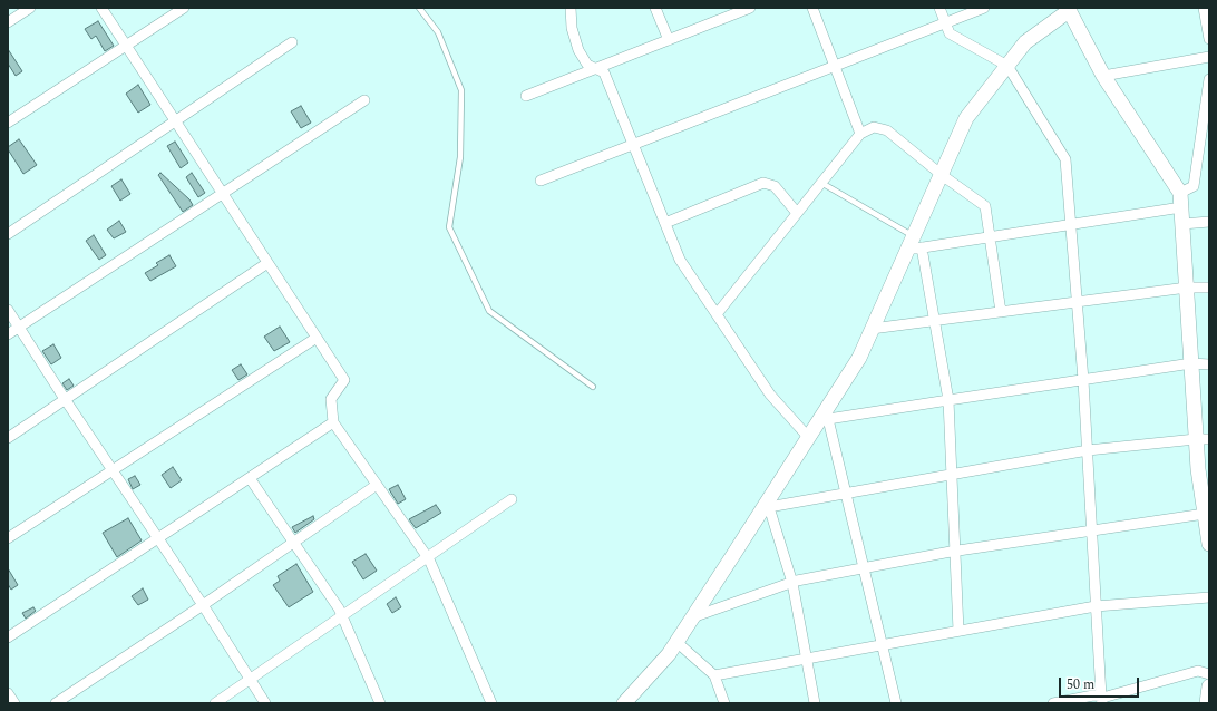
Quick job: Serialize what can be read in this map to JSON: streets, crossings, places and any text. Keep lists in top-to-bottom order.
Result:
{
  "scale_bar": "50 m"
}
